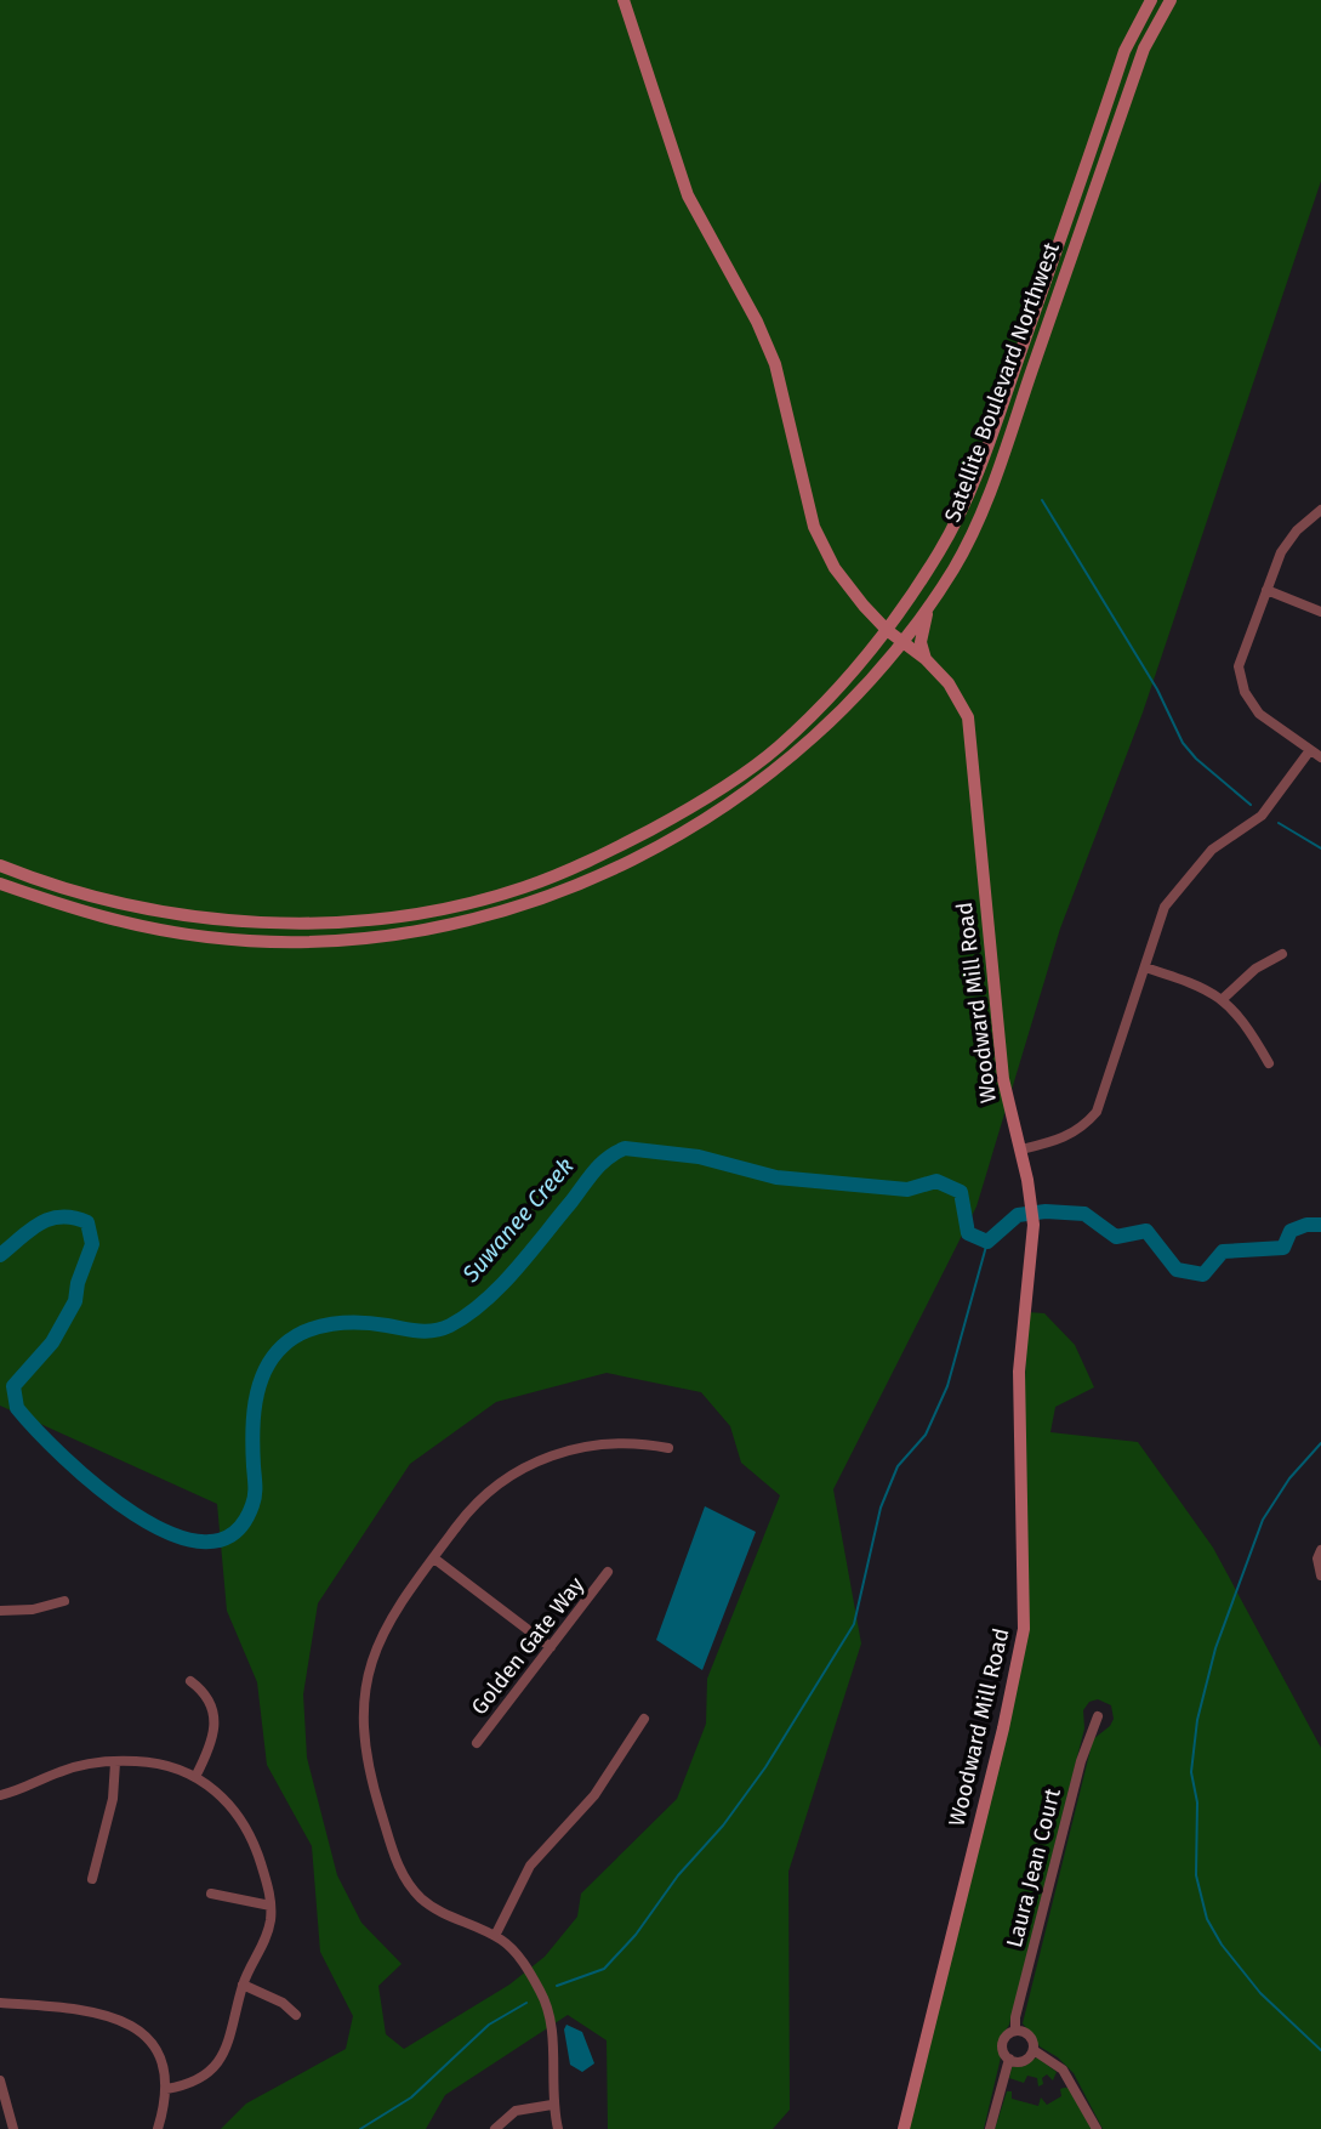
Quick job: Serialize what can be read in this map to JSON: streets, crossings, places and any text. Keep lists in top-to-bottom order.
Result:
{
  "streets": {
    "main road": ["Satellite Boulevard Northwest", "Woodward Mill Road"],
    "street": ["Golden Gate Way", "Laura Jean Court"]
  },
  "crossings": [
    ["Satellite Boulevard Northwest", "Woodward Mill Road"]
  ],
  "water": ["Suwanee Creek"]
}
